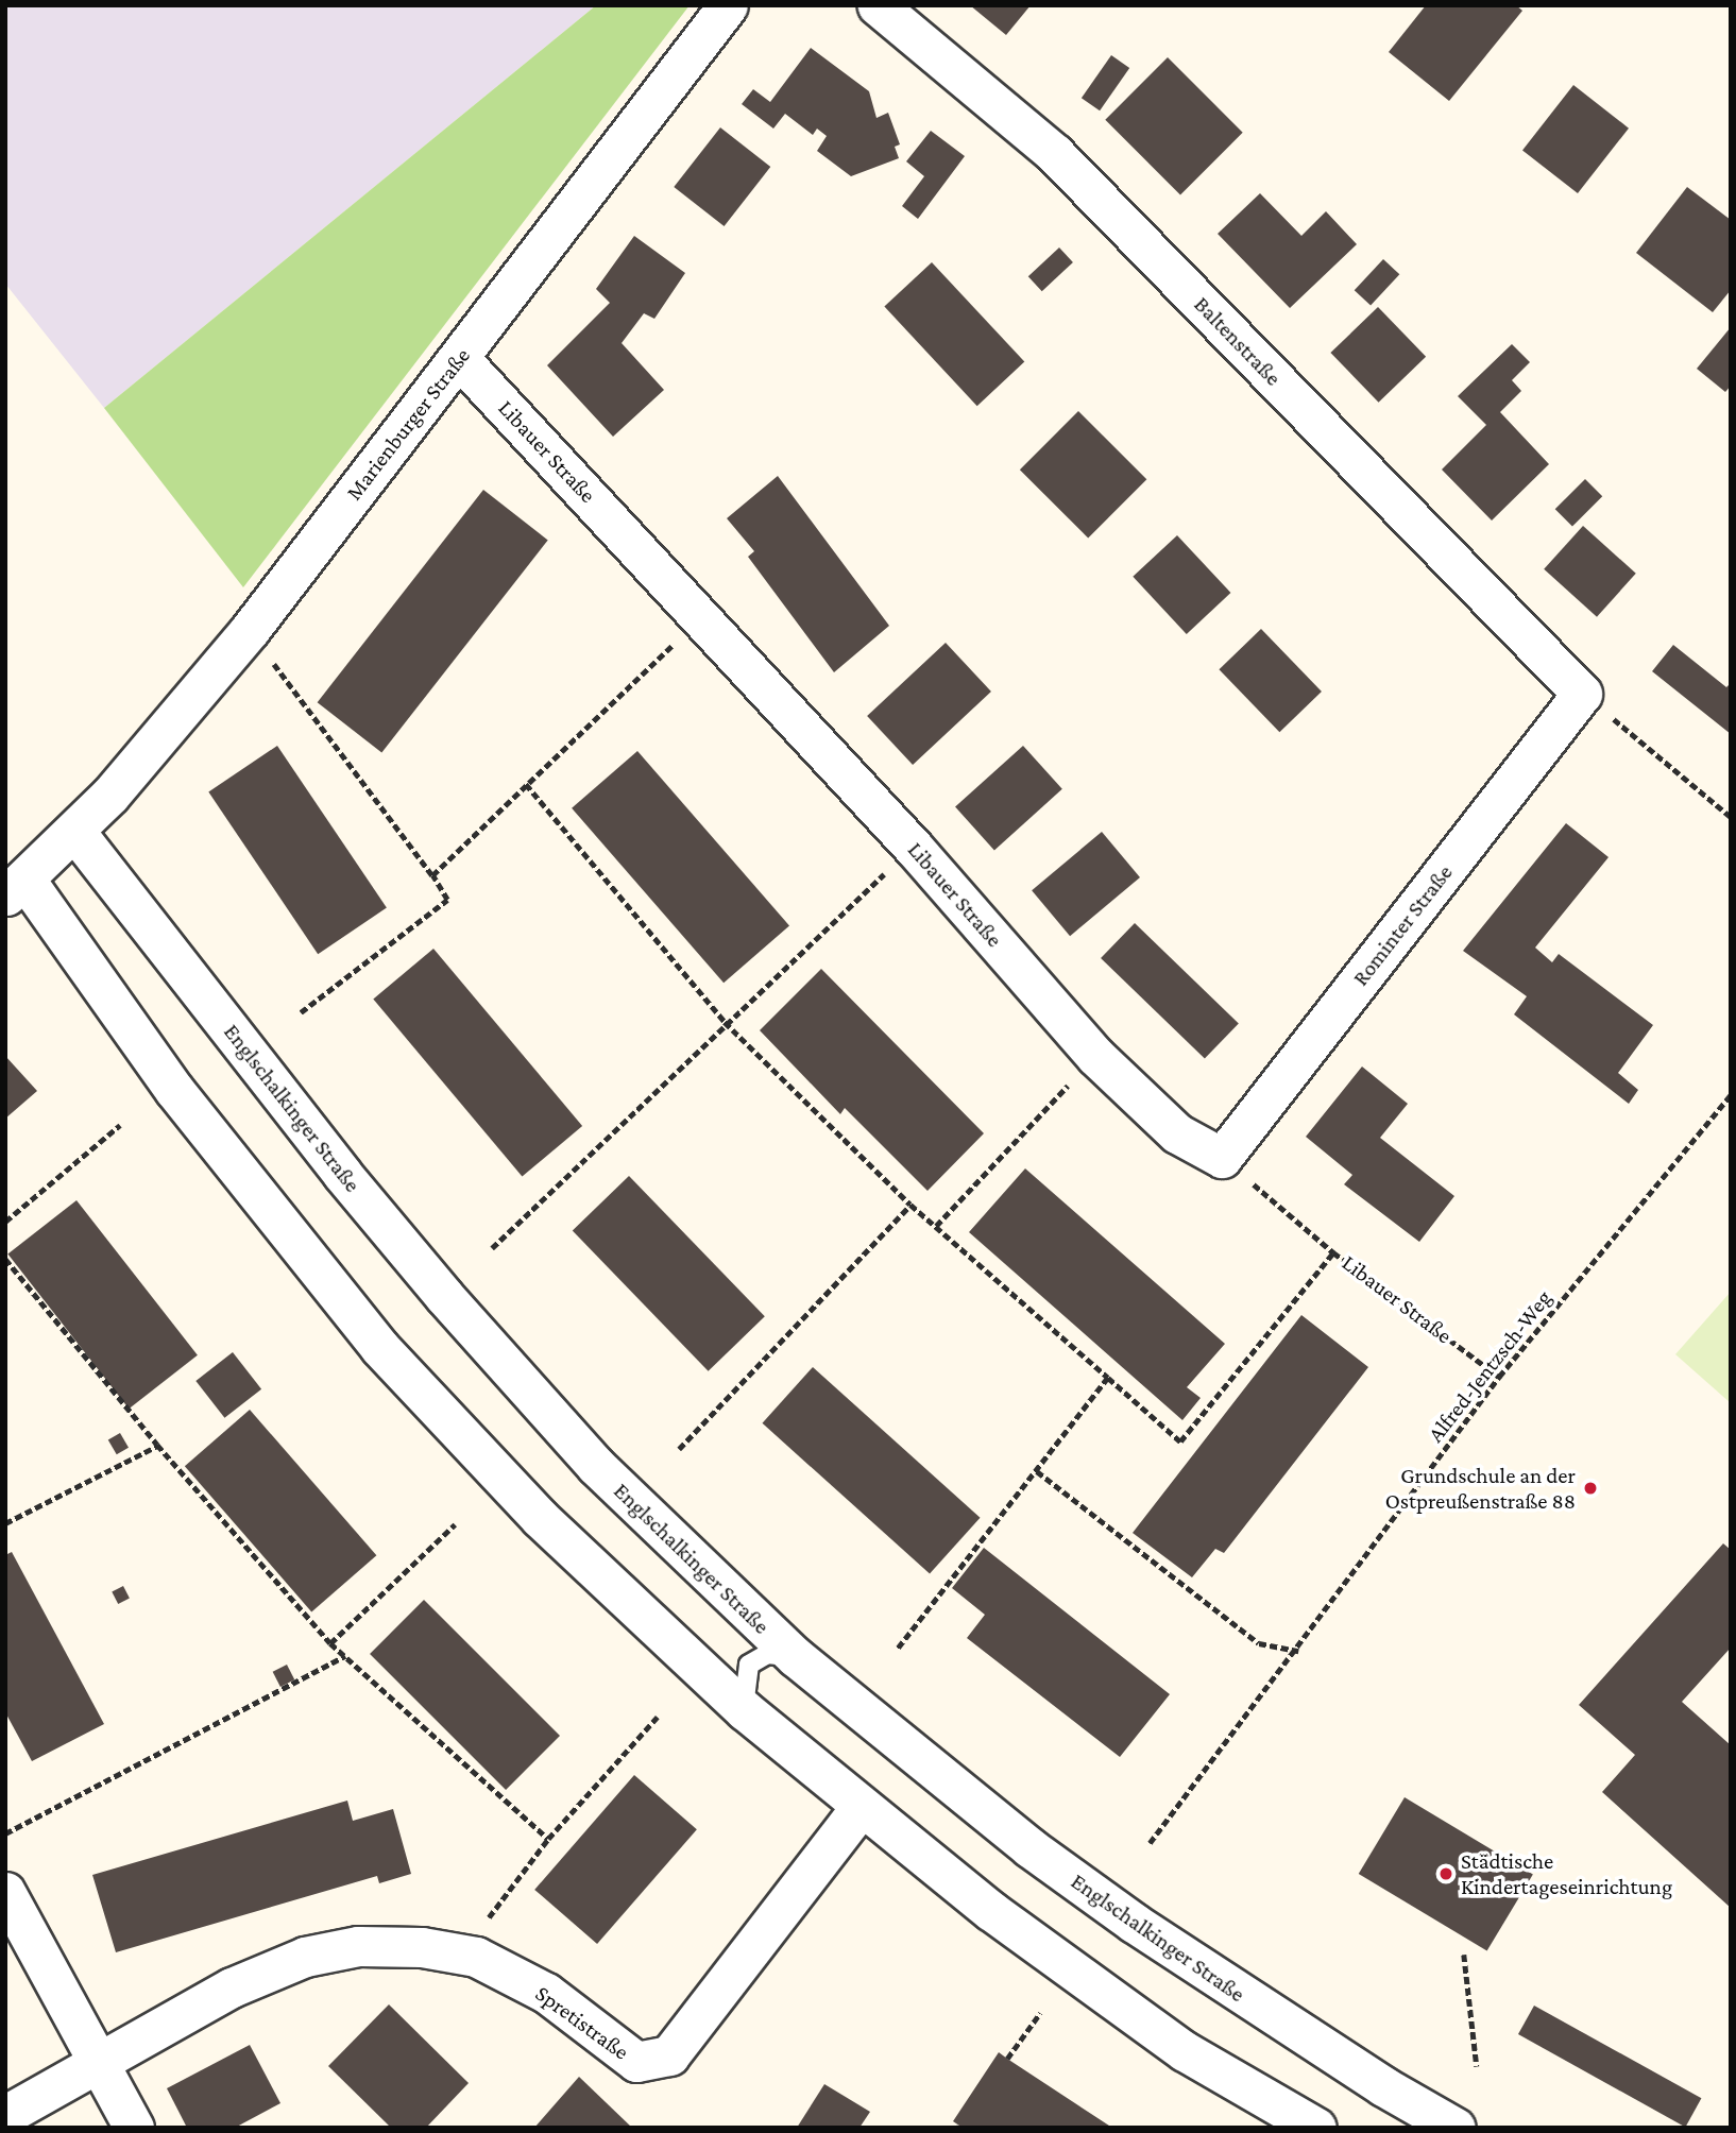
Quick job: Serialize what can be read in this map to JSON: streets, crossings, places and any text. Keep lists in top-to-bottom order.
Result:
{
  "streets": {
    "street": [
      "Baltenstraße",
      "Marienburger Straße",
      "Libauer Straße",
      "Rominter Straße",
      "Englschalkinger Straße",
      "Spretistraße"
    ],
    "path": ["Alfred-Jentzsch-Weg"]
  },
  "crossings": [
    ["Baltenstraße", "Rominter Straße"],
    ["Marienburger Straße", "Libauer Straße"],
    ["Marienburger Straße", "Englschalkinger Straße"],
    ["Libauer Straße", "Rominter Straße"],
    ["Libauer Straße", "Alfred-Jentzsch-Weg"]
  ],
  "places": ["Grundschule an der Ostpreußenstraße 88", "Städtische Kindertageseinrichtung"]
}
